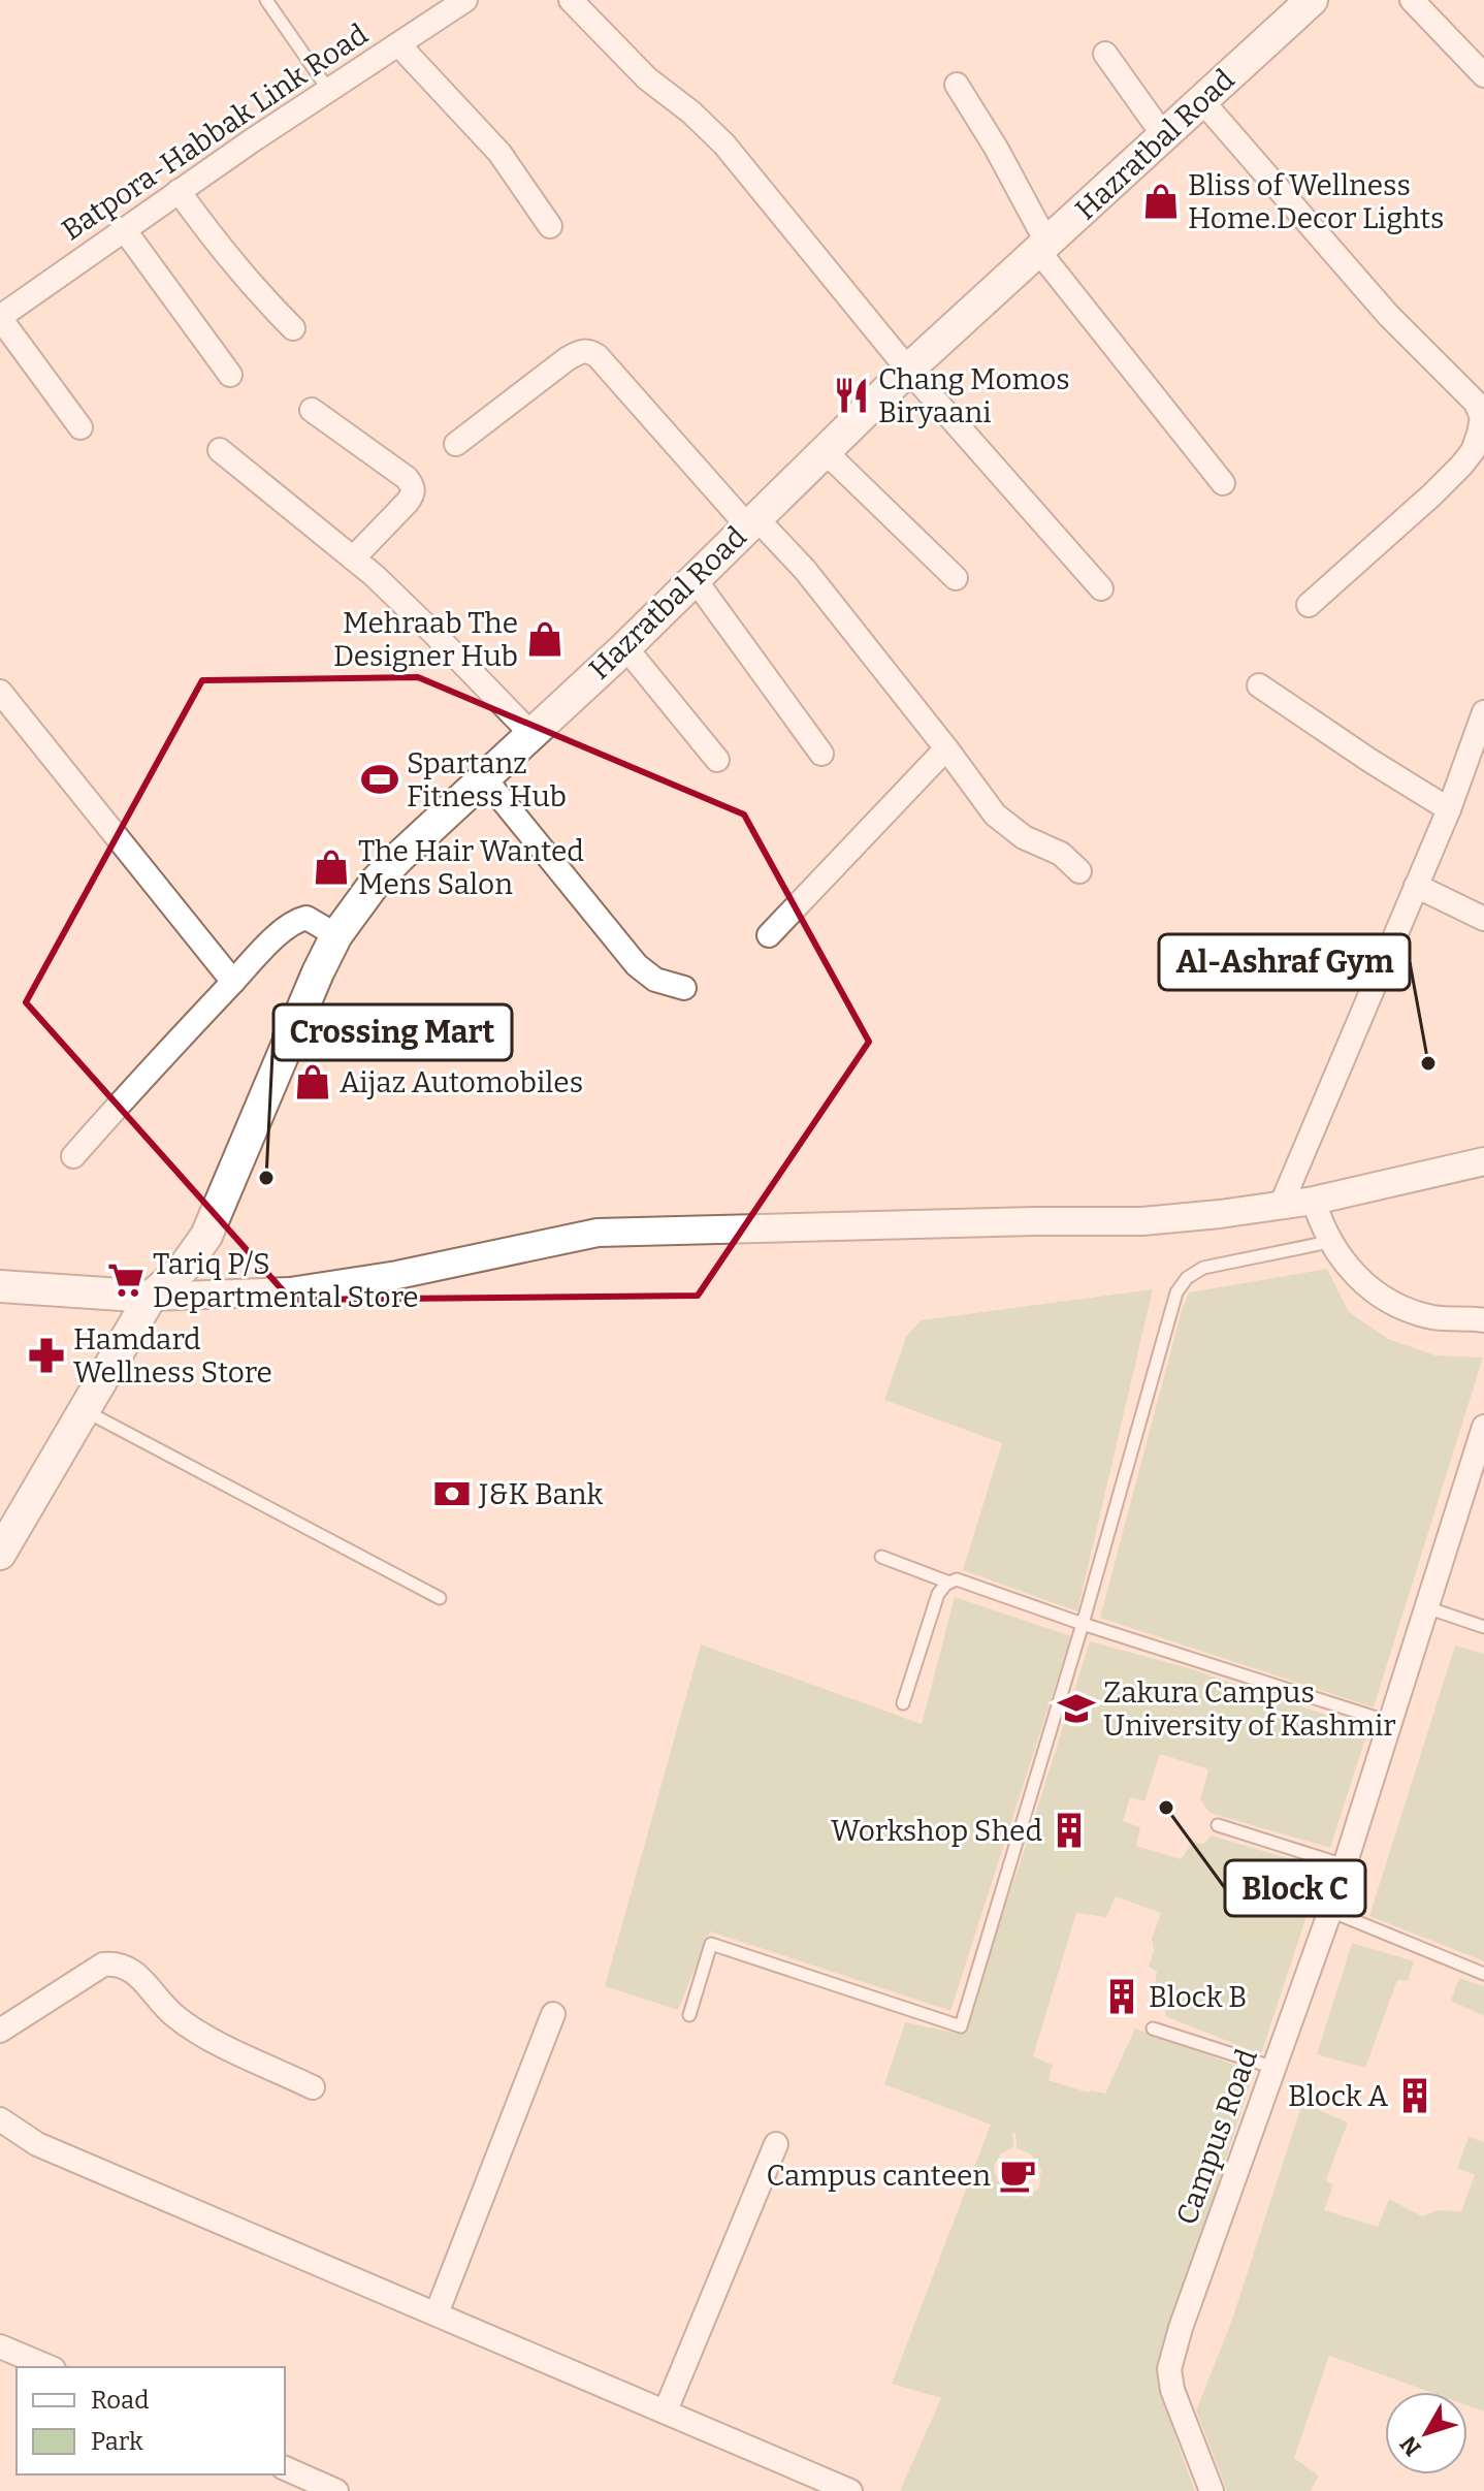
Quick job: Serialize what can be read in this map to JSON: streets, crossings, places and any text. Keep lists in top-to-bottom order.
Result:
{
  "streets": {
    "main road": ["Hazratbal Road"],
    "street": ["Batpora-Habbak Link Road", "Campus Road"]
  },
  "places": {
    "shop": [
      "Bliss of Wellness Home.Decor Lights",
      "Mehraab The Designer Hub",
      "The Hair Wanted Mens Salon",
      "Aijaz Automobiles"
    ],
    "restaurant": ["Chang Momos Biryaani"],
    "sports": ["Spartanz Fitness Hub"],
    "other": ["Al-Ashraf Gym", "Crossing Mart", "Block C"],
    "supermarket": ["Tariq P/S Departmental Store"],
    "pharmacy": ["Hamdard Wellness Store"],
    "bank": ["J&K Bank"],
    "school or university": ["Zakura Campus University of Kashmir"],
    "building": ["Workshop Shed", "Block B", "Block A"],
    "cafe": ["Campus canteen"]
  },
  "legend": ["Road", "Park"],
  "north": "bottom left"
}
